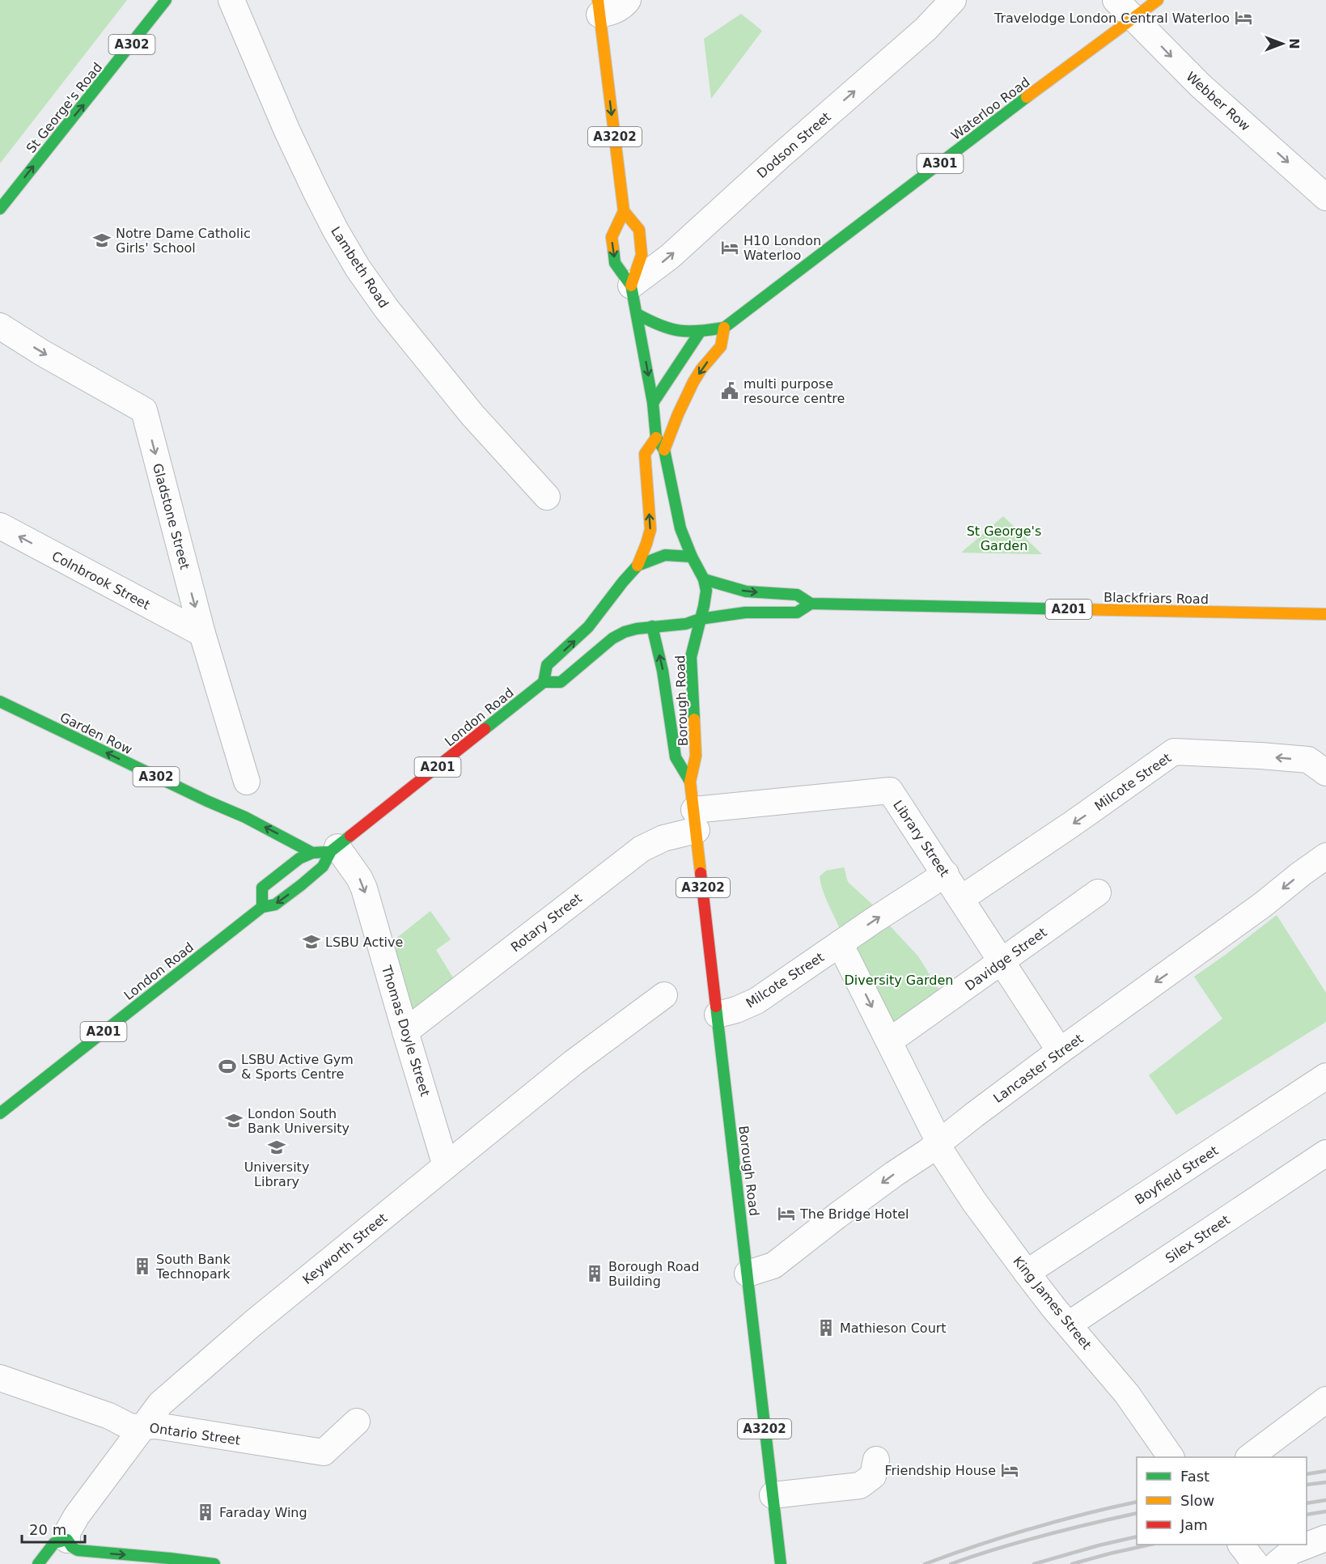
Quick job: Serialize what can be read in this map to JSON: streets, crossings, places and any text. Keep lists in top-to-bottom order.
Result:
{
  "streets": {
    "main road": [
      "A302",
      "St George's Road",
      "Waterloo Road",
      "A3202",
      "A301",
      "Blackfriars Road",
      "A201",
      "Borough Road",
      "London Road",
      "Garden Row"
    ],
    "street": [
      "Webber Row",
      "Dodson Street",
      "Lambeth Road",
      "Gladstone Street",
      "Colnbrook Street",
      "Milcote Street",
      "Library Street",
      "Rotary Street",
      "Davidge Street",
      "Thomas Doyle Street",
      "Lancaster Street",
      "Boyfield Street",
      "Silex Street",
      "Keyworth Street",
      "King James Street",
      "Ontario Street"
    ]
  },
  "crossings": [
    ["Webber Row", "Waterloo Road"],
    ["Waterloo Road", "A3202"],
    ["A3202", "Dodson Street"],
    ["A3202", "Blackfriars Road"],
    ["A3202", "A201"],
    ["A3202", "Borough Road"],
    ["Gladstone Street", "Colnbrook Street"],
    ["Blackfriars Road", "A201"],
    ["Blackfriars Road", "Borough Road"],
    ["A201", "Borough Road"],
    ["A201", "London Road"],
    ["Borough Road", "London Road"],
    ["Borough Road", "Milcote Street"],
    ["Borough Road", "Library Street"],
    ["Borough Road", "Rotary Street"],
    ["Borough Road", "Lancaster Street"],
    ["London Road", "Thomas Doyle Street"],
    ["Milcote Street", "Library Street"],
    ["Milcote Street", "King James Street"],
    ["Library Street", "Rotary Street"],
    ["Library Street", "Davidge Street"],
    ["Library Street", "Lancaster Street"],
    ["Rotary Street", "Thomas Doyle Street"],
    ["Davidge Street", "King James Street"],
    ["Thomas Doyle Street", "Keyworth Street"],
    ["Lancaster Street", "King James Street"],
    ["Boyfield Street", "King James Street"],
    ["Silex Street", "King James Street"],
    ["Keyworth Street", "Ontario Street"]
  ],
  "one_way": [
    "Webber Row",
    "St George's Road",
    "Dodson Street",
    "Gladstone Street",
    "Colnbrook Street",
    "Garden Row",
    "Thomas Doyle Street",
    "Lancaster Street"
  ],
  "parks": ["St George's Garden", "Diversity Garden"],
  "places": {
    "hotel": [
      "Travelodge London Central Waterloo",
      "H10 London Waterloo",
      "The Bridge Hotel",
      "Friendship House"
    ],
    "school or university": [
      "Notre Dame Catholic Girls' School",
      "LSBU Active",
      "London South Bank University",
      "University Library"
    ],
    "public building": ["multi purpose resource centre"],
    "sports": ["LSBU Active Gym & Sports Centre"],
    "building": [
      "South Bank Technopark",
      "Borough Road Building",
      "Mathieson Court",
      "Faraday Wing"
    ]
  },
  "legend": ["Fast", "Slow", "Jam"],
  "scale_bar": "20 m",
  "north": "right"
}
